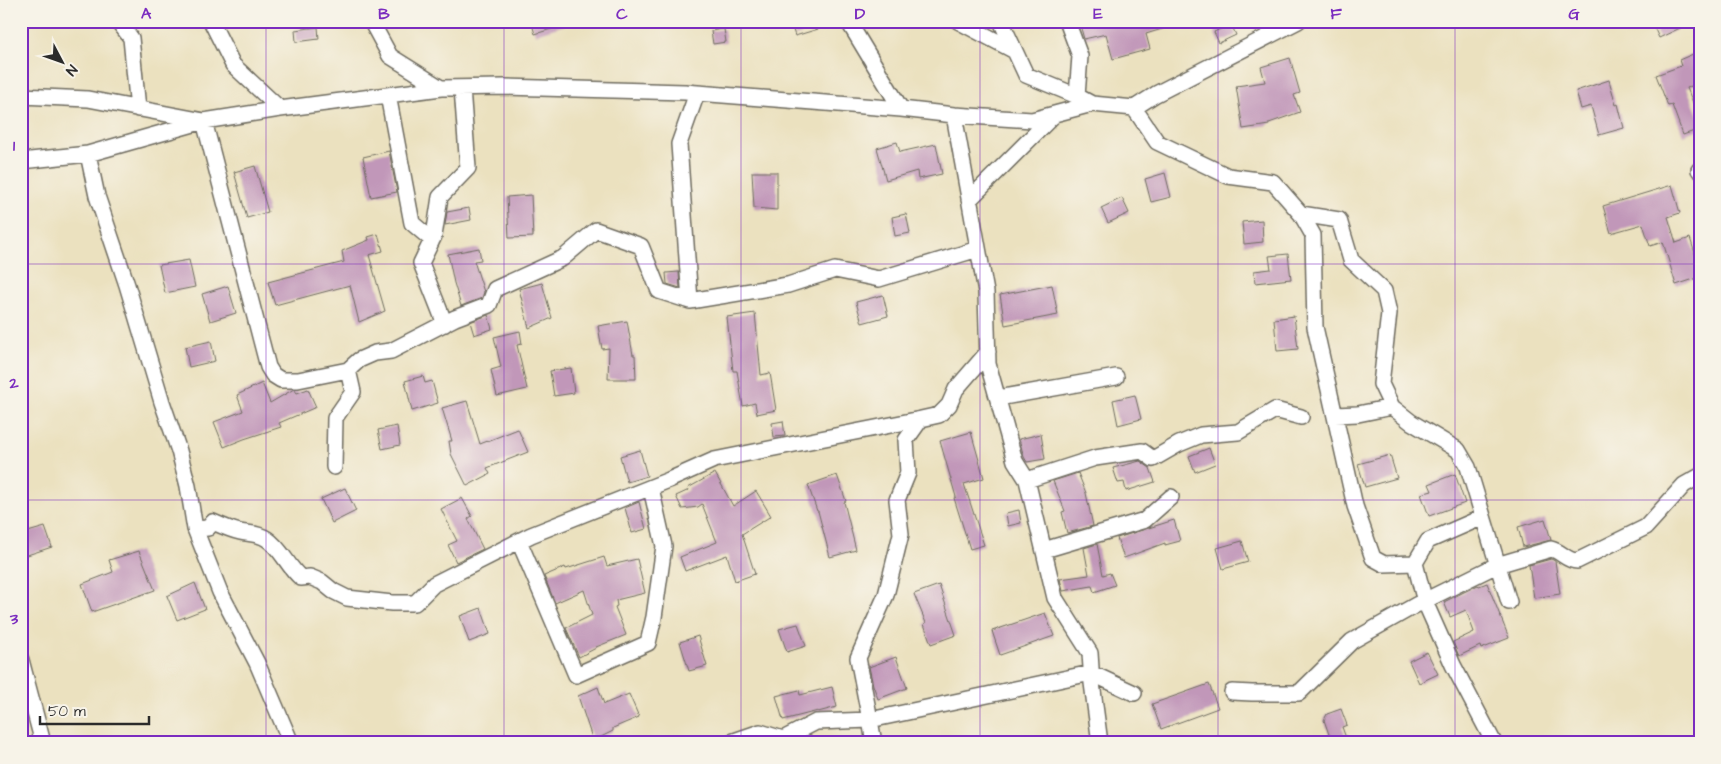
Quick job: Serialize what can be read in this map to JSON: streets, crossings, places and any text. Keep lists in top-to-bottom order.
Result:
{
  "scale_bar": "50 m",
  "north": "bottom right",
  "grid": {
    "columns": [
      "A",
      "B",
      "C",
      "D",
      "E",
      "F",
      "G"
    ],
    "rows": ["1", "2", "3"]
  }
}
